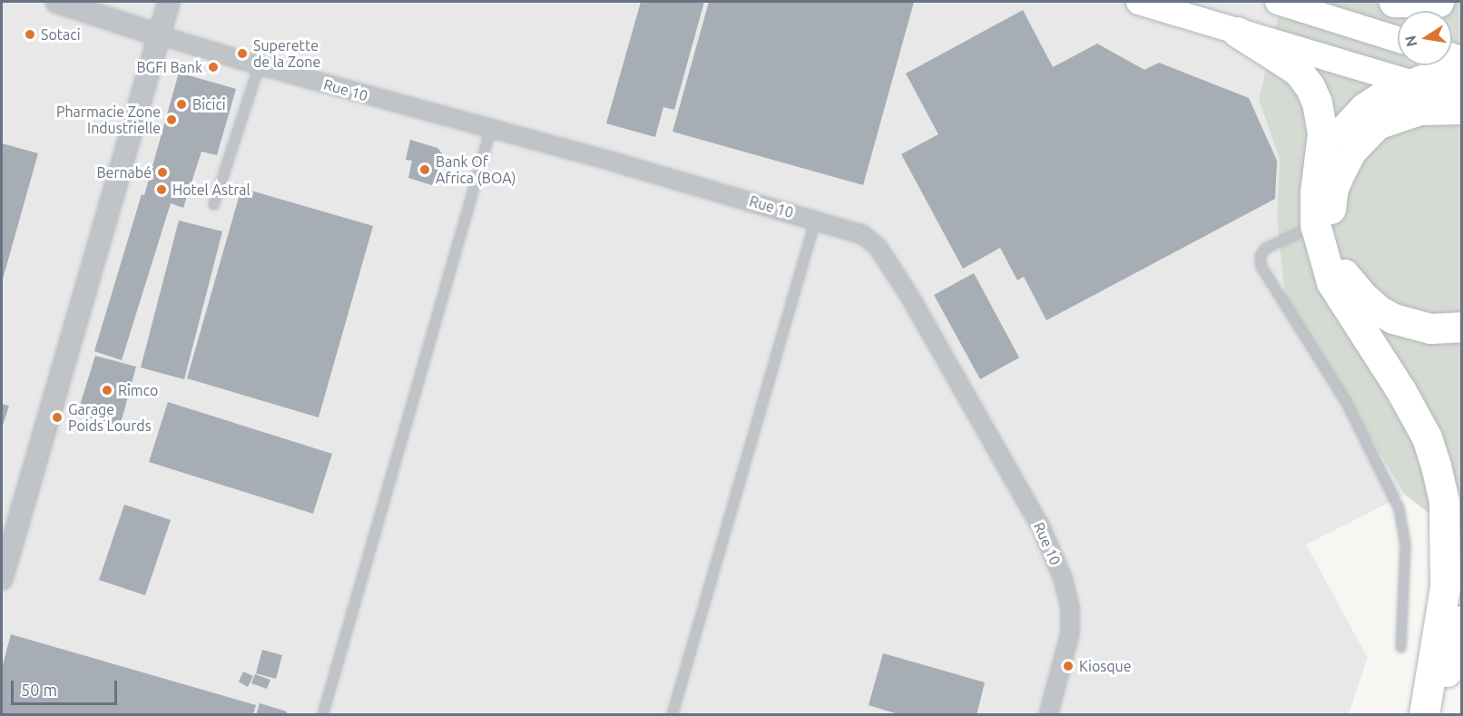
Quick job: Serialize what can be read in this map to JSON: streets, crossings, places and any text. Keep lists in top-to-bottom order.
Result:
{
  "streets": {
    "street": ["Rue 10"]
  },
  "places": [
    "Sotaci",
    "Superette de la Zone",
    "BGFI Bank",
    "Bicici",
    "Pharmacie Zone Industrielle",
    "Bank Of Africa (BOA)",
    "Bernabé",
    "Hotel Astral",
    "Rimco",
    "Garage Poids Lourds",
    "Kiosque"
  ],
  "scale_bar": "50 m",
  "north": "left"
}
